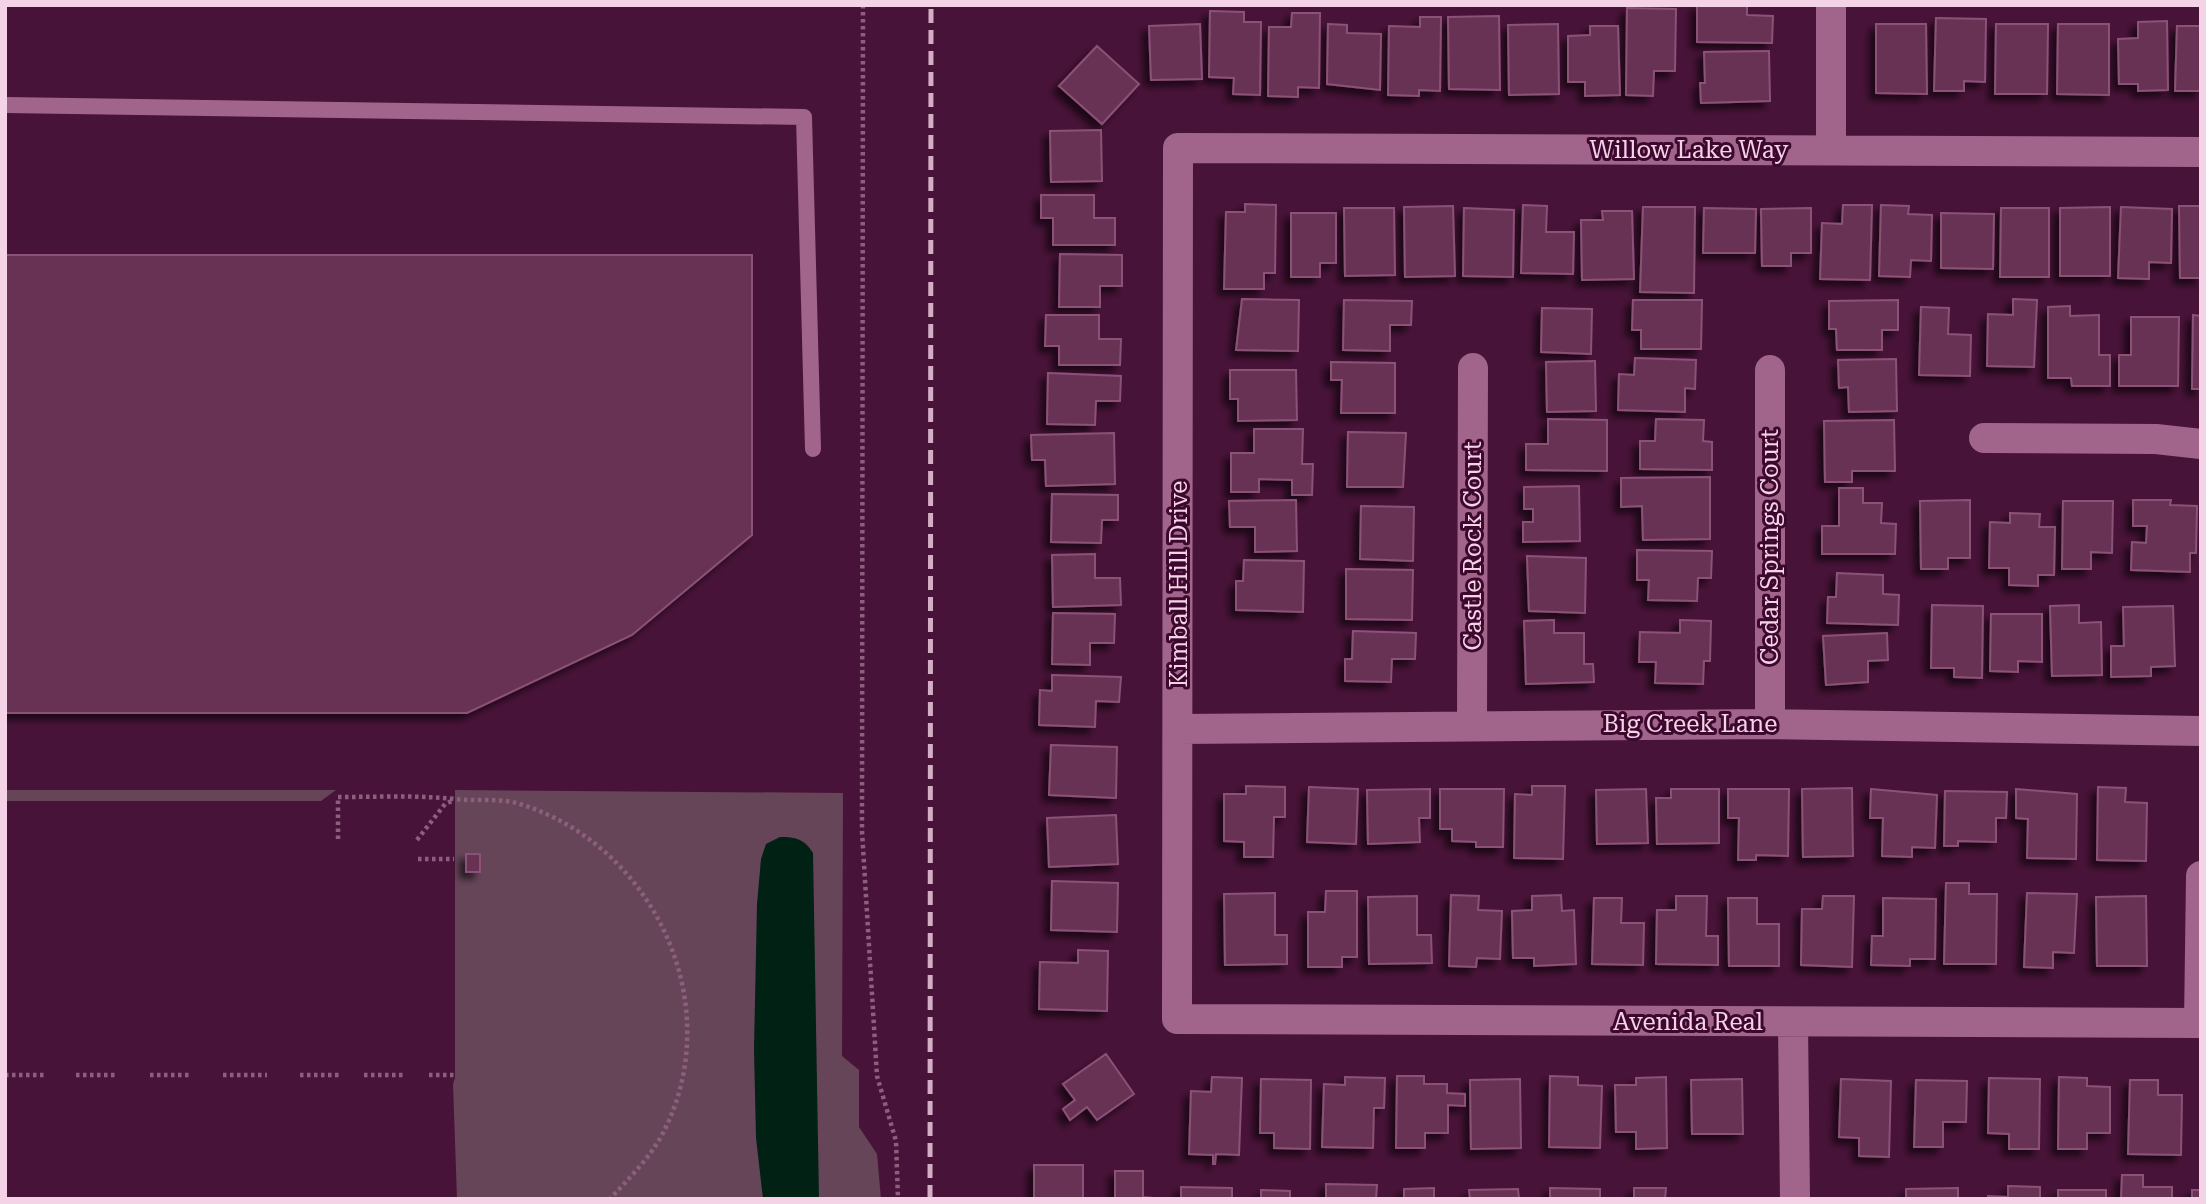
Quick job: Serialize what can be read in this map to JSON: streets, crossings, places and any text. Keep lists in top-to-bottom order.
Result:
{
  "streets": {
    "street": [
      "Willow Lake Way",
      "Castle Rock Court",
      "Cedar Springs Court",
      "Kimball Hill Drive",
      "Big Creek Lane",
      "Avenida Real"
    ]
  },
  "crossings": [
    ["Willow Lake Way", "Kimball Hill Drive"],
    ["Castle Rock Court", "Big Creek Lane"],
    ["Cedar Springs Court", "Big Creek Lane"],
    ["Kimball Hill Drive", "Big Creek Lane"],
    ["Kimball Hill Drive", "Avenida Real"]
  ]
}
